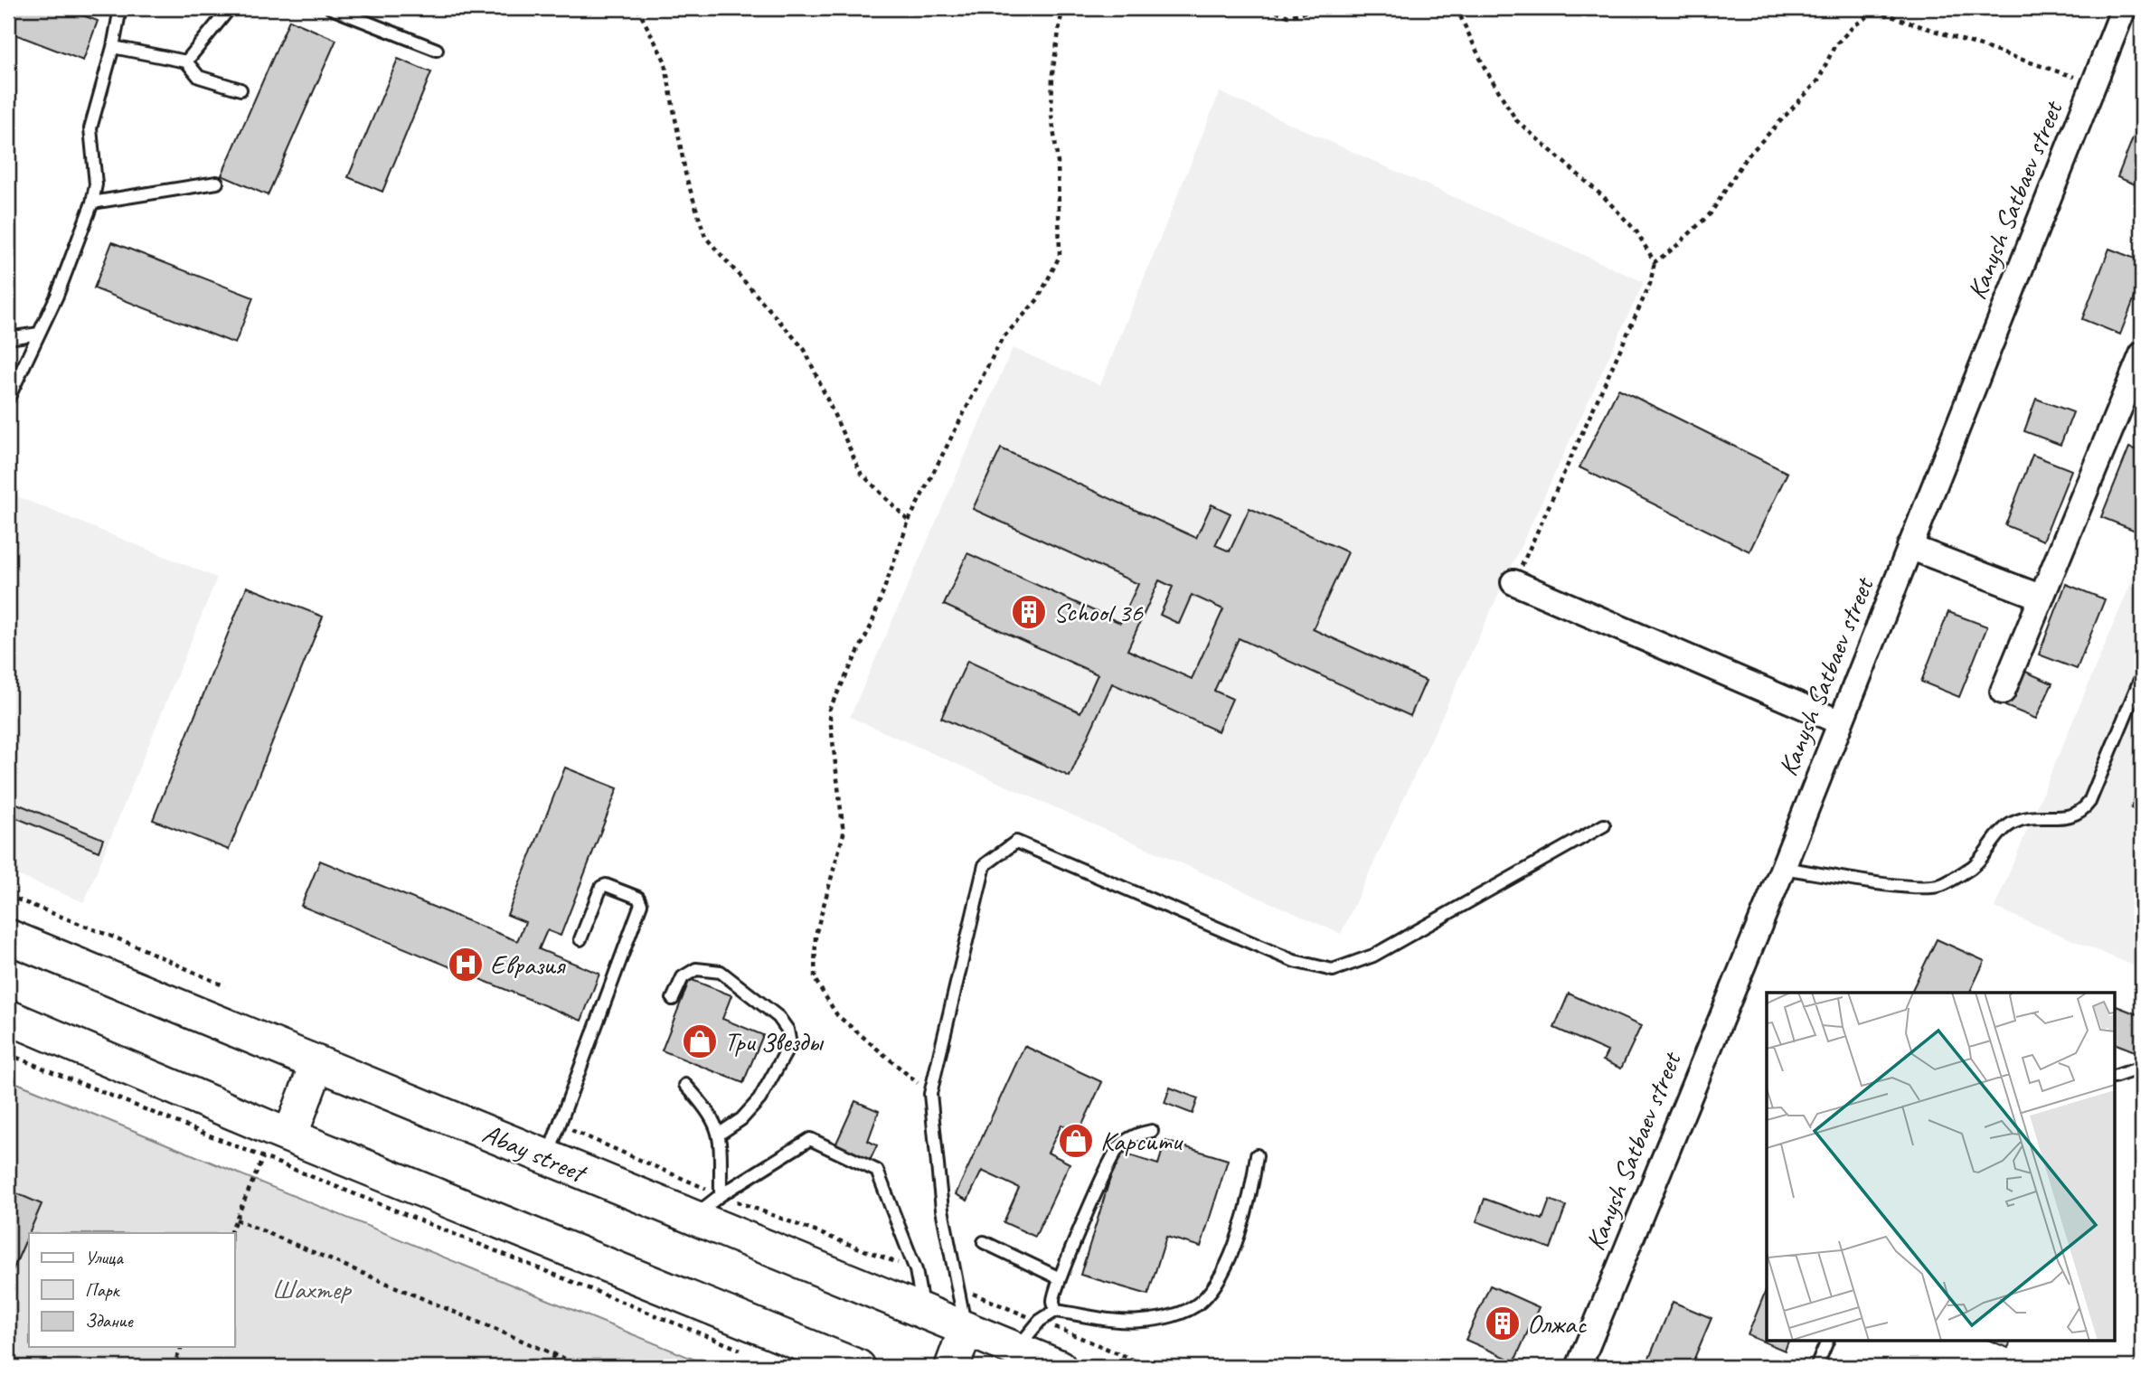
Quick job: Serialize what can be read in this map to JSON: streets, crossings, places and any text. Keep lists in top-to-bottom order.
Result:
{
  "streets": {
    "main road": ["Abay street"],
    "street": ["Kanysh Satbaev street"]
  },
  "parks": ["Шахтер"],
  "places": {
    "building": ["School 36", "Олжас"],
    "hospital": ["Евразия"],
    "shop": ["Три Звезды", "Карсити"]
  },
  "legend": ["Улица", "Парк", "Здание"]
}
